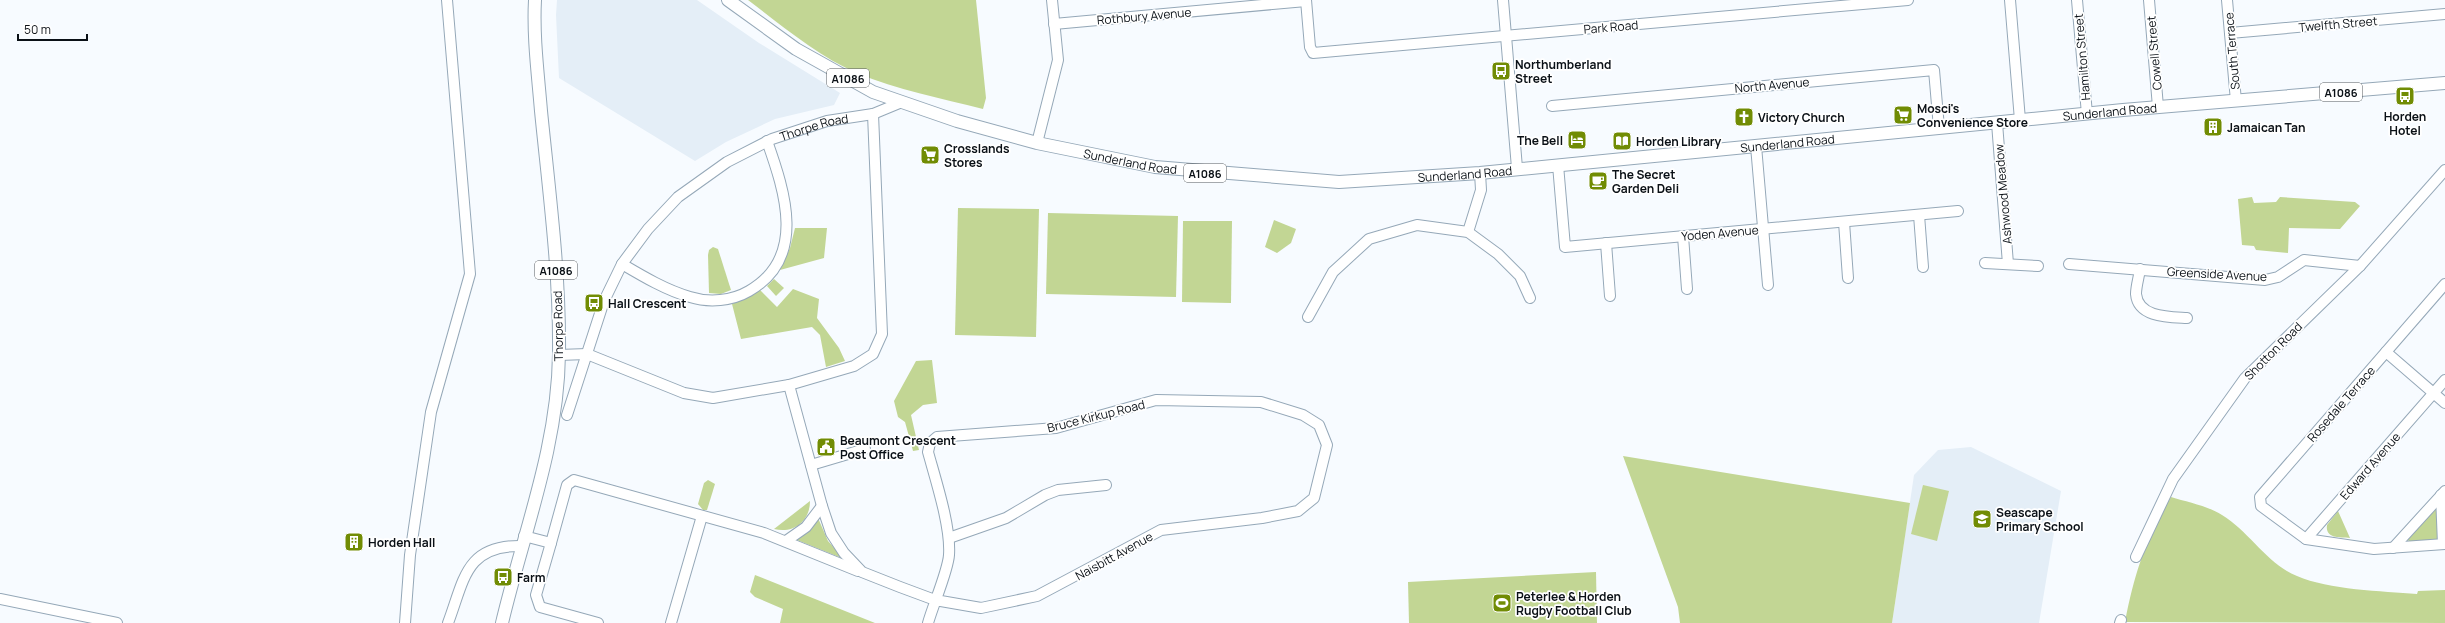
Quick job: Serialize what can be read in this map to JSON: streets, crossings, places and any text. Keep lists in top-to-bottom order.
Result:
{
  "streets": {
    "main road": ["A1086", "Sunderland Road", "Thorpe Road"],
    "street": [
      "Rothbury Avenue",
      "Twelfth Street",
      "Park Road",
      "South Terrace",
      "Cowell Street",
      "Hamilton Street",
      "North Avenue",
      "Ashwood Meadow",
      "Yoden Avenue",
      "Greenside Avenue",
      "Shotton Road",
      "Rosedale Terrace",
      "Bruce Kirkup Road",
      "Edward Avenue",
      "Naisbitt Avenue"
    ]
  },
  "crossings": [
    ["Rothbury Avenue", "Park Road"],
    ["Twelfth Street", "South Terrace"],
    ["South Terrace", "A1086"],
    ["South Terrace", "Sunderland Road"],
    ["Cowell Street", "Sunderland Road"],
    ["Hamilton Street", "Sunderland Road"],
    ["A1086", "Sunderland Road"],
    ["North Avenue", "Sunderland Road"],
    ["Sunderland Road", "Thorpe Road"],
    ["Sunderland Road", "Ashwood Meadow"],
    ["Sunderland Road", "Yoden Avenue"],
    ["Greenside Avenue", "Shotton Road"],
    ["Rosedale Terrace", "Edward Avenue"],
    ["Bruce Kirkup Road", "Naisbitt Avenue"]
  ],
  "places": {
    "bus stop": [
      "Northumberland Street",
      "Horden Hotel",
      "Hall Crescent",
      "Farm"
    ],
    "supermarket": ["Mosci's Convenience Store", "Crosslands Stores"],
    "church": ["Victory Church"],
    "building": ["Jamaican Tan", "Horden Hall"],
    "hotel": ["The Bell"],
    "library": ["Horden Library"],
    "cafe": ["The Secret Garden Deli"],
    "public building": ["Beaumont Crescent Post Office"],
    "school or university": ["Seascape Primary School"],
    "sports": ["Peterlee & Horden Rugby Football Club"]
  },
  "scale_bar": "50 m"
}
